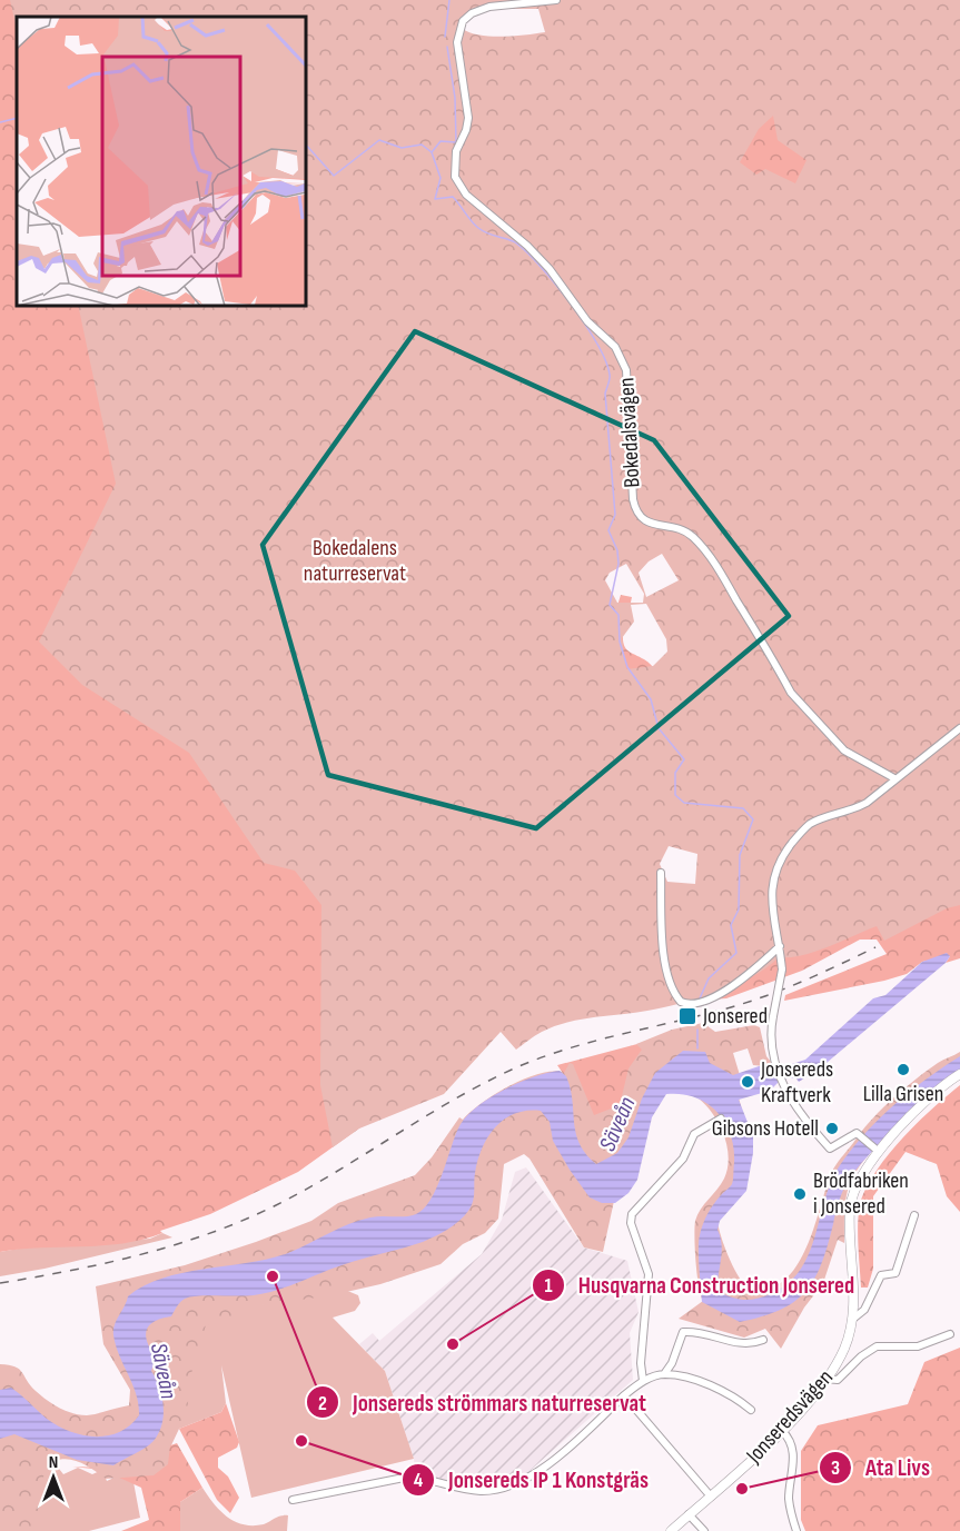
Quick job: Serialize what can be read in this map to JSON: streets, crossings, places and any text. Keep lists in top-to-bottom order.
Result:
{
  "streets": {
    "street": ["Bokedalsvägen", "Jonseredsvägen"]
  },
  "water": ["Säveån"],
  "parks": ["Bokedalens naturreservat"],
  "places": {
    "transit": ["Jonsered"],
    "other": [
      "Lilla Grisen",
      "Jonsereds Kraftverk",
      "Gibsons Hotell",
      "Brödfabriken i Jonsered",
      "Jonsereds strömmars naturreservat",
      "Husqvarna Construction Jonsered",
      "Jonsereds IP 1 Konstgräs",
      "Ata Livs"
    ]
  },
  "north": "top"
}
